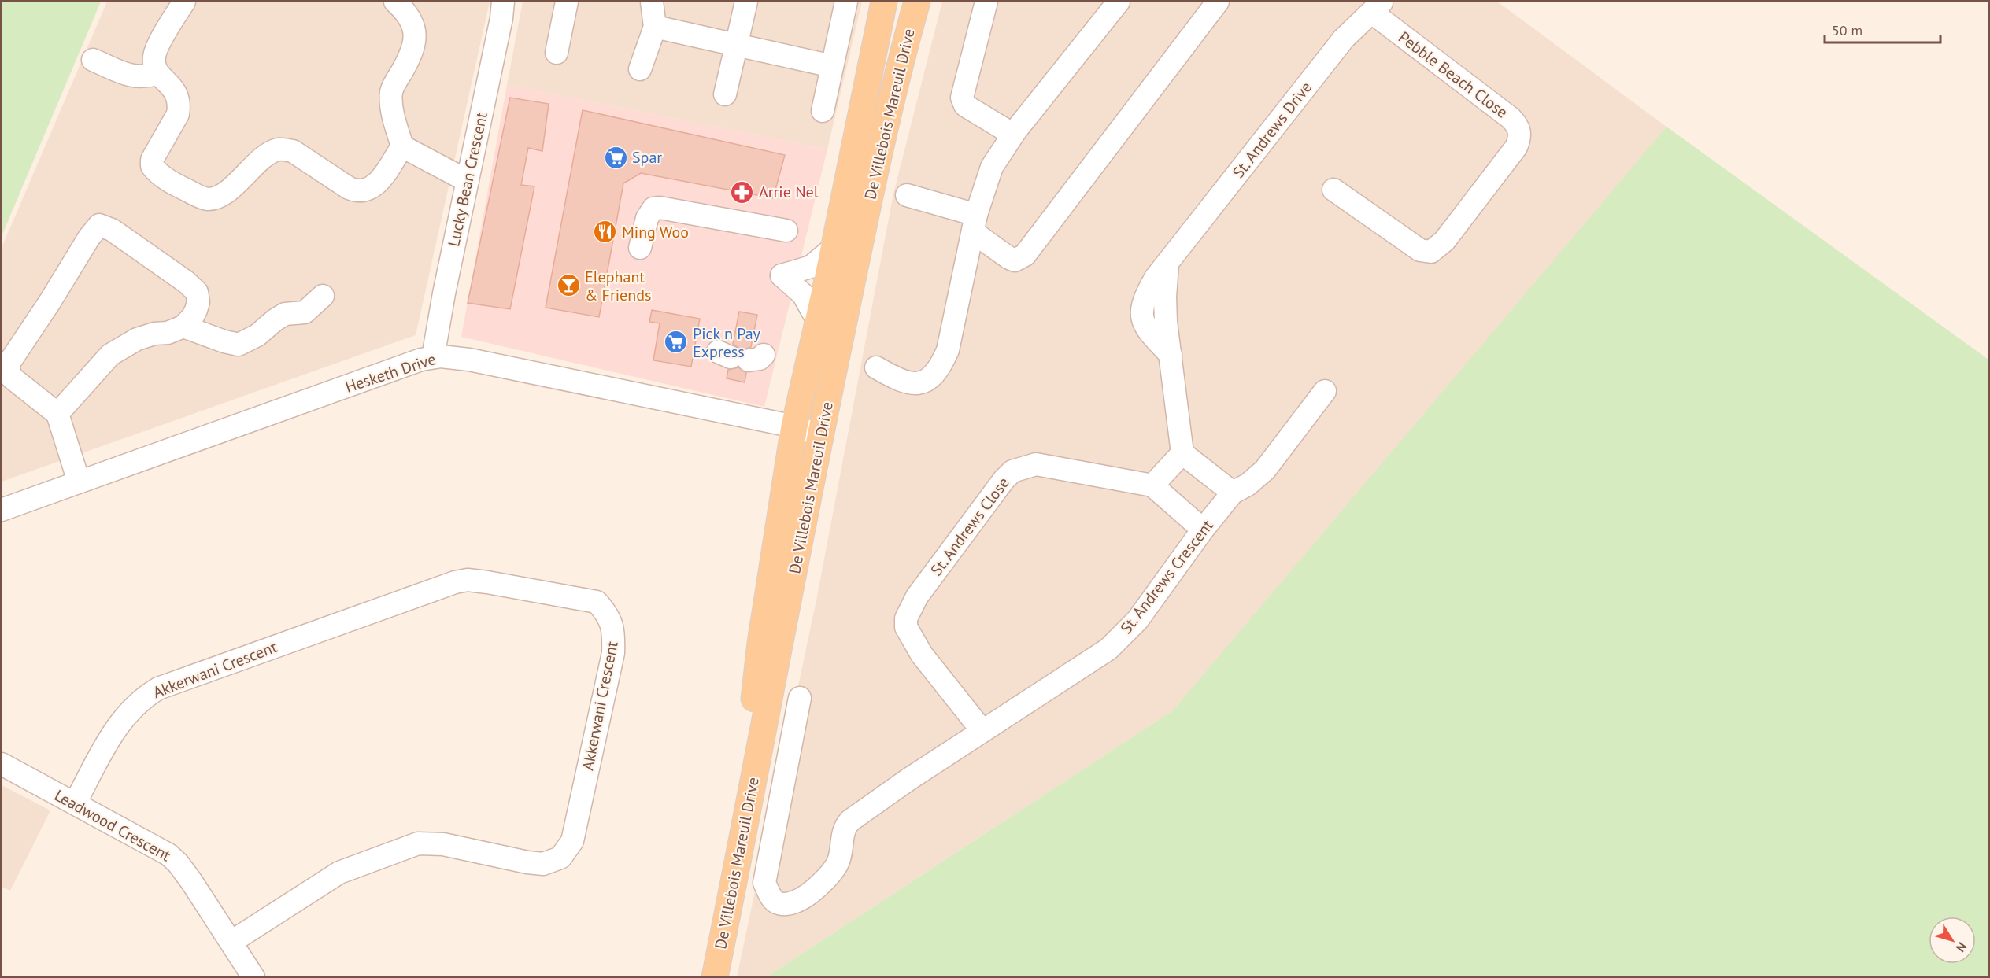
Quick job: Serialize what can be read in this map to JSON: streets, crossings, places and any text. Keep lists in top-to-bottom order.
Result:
{
  "streets": {
    "main road": ["De Villebois Mareuil Drive"],
    "street": [
      "Pebble Beach Close",
      "St. Andrews Drive",
      "Lucky Bean Crescent",
      "Hesketh Drive",
      "St. Andrews Close",
      "St. Andrews Crescent",
      "Akkerwani Crescent",
      "Leadwood Crescent"
    ]
  },
  "crossings": [
    ["Pebble Beach Close", "St. Andrews Drive"],
    ["De Villebois Mareuil Drive", "Hesketh Drive"],
    ["Lucky Bean Crescent", "Hesketh Drive"],
    ["St. Andrews Close", "St. Andrews Crescent"],
    ["Akkerwani Crescent", "Leadwood Crescent"]
  ],
  "places": {
    "supermarket": ["Spar", "Pick n Pay Express"],
    "pharmacy": ["Arrie Nel"],
    "restaurant": ["Ming Woo"],
    "bar": ["Elephant & Friends"]
  },
  "scale_bar": "50 m",
  "north": "bottom right"
}
